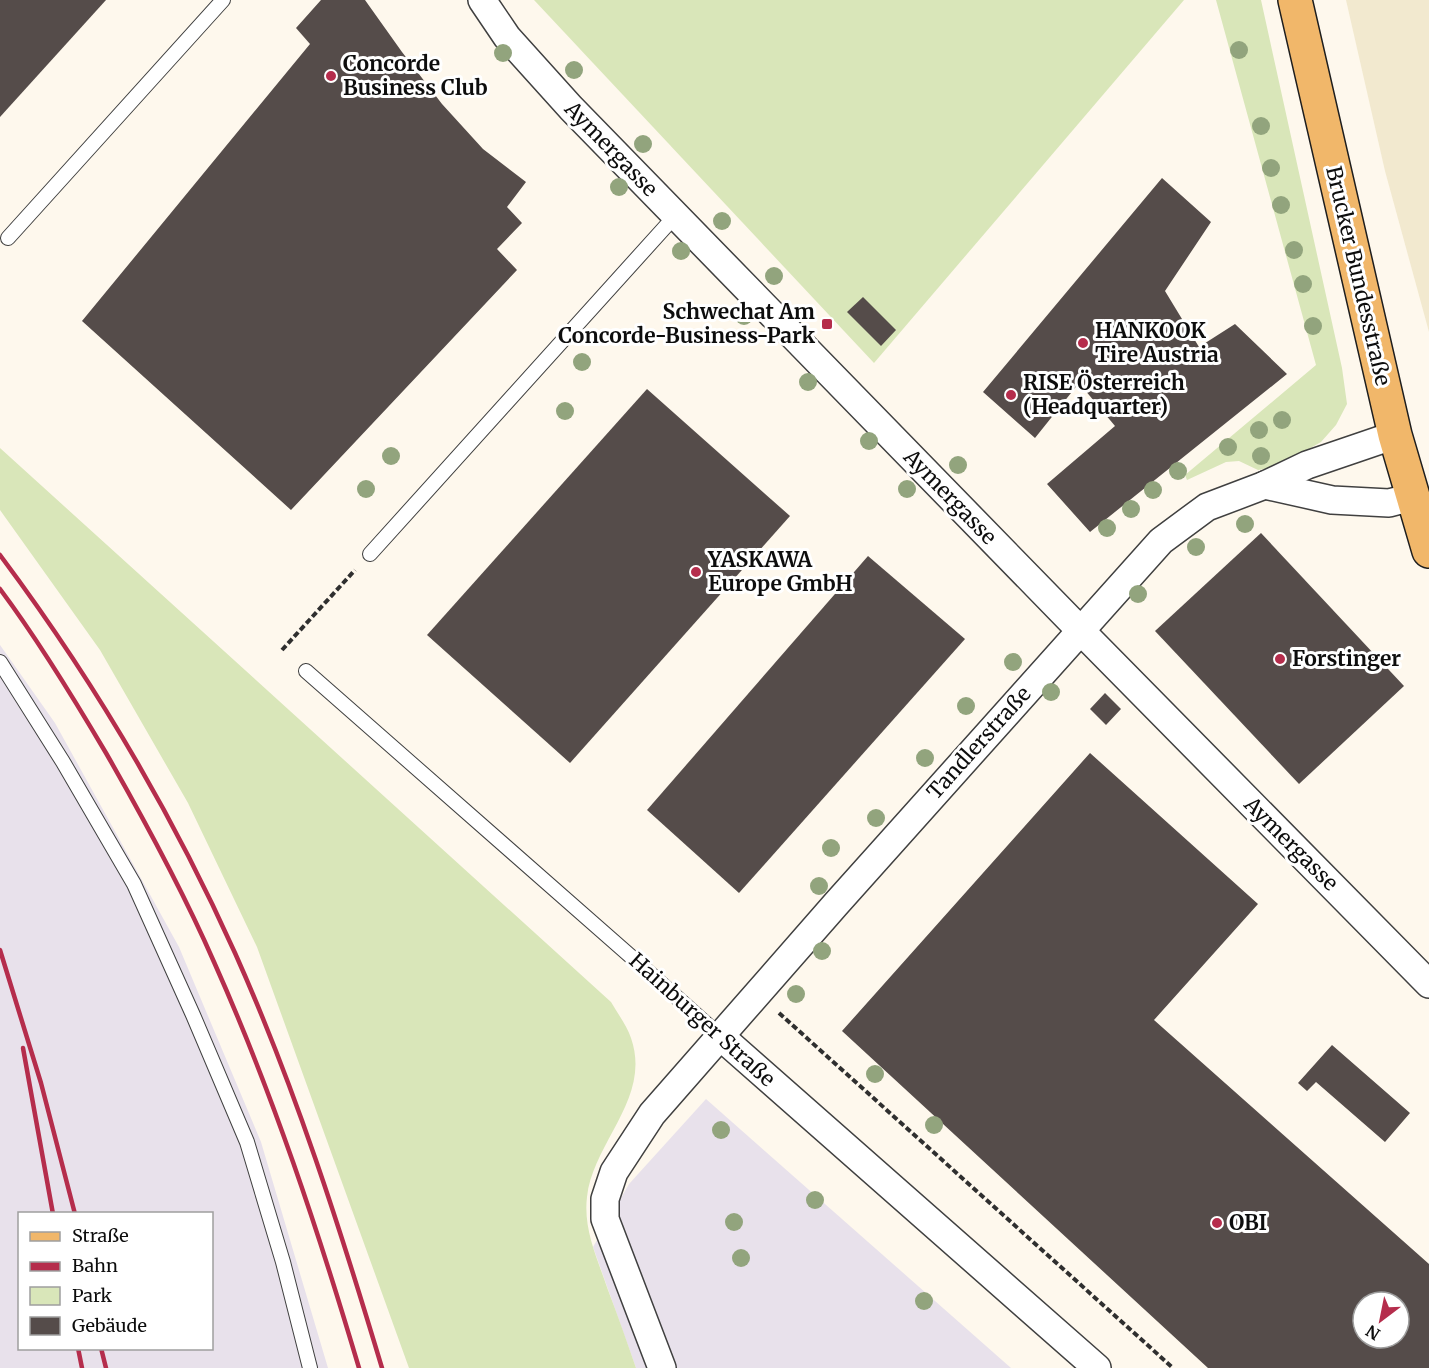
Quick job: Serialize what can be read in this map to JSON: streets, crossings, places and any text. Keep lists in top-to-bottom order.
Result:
{
  "streets": {
    "main road": ["Brucker Bundesstraße"],
    "street": ["Aymergasse", "Tandlerstraße", "Hainburger Straße"]
  },
  "crossings": [
    ["Aymergasse", "Tandlerstraße"],
    ["Brucker Bundesstraße", "Tandlerstraße"],
    ["Tandlerstraße", "Hainburger Straße"]
  ],
  "places": {
    "other": [
      "Concorde Business Club",
      "HANKOOK Tire Austria",
      "RISE Österreich (Headquarter)",
      "YASKAWA Europe GmbH",
      "Forstinger",
      "OBI"
    ],
    "transit": ["Schwechat Am Concorde-Business-Park"]
  },
  "legend": [
    "Straße",
    "Bahn",
    "Park",
    "Gebäude"
  ],
  "north": "bottom left"
}
